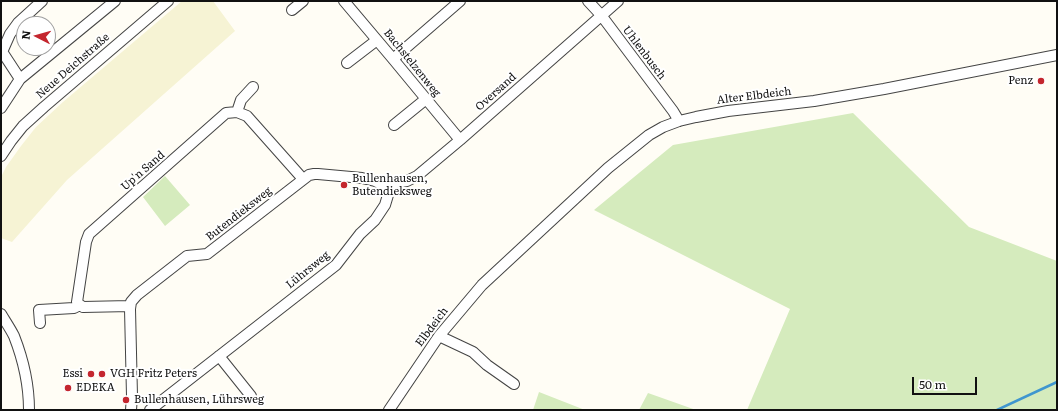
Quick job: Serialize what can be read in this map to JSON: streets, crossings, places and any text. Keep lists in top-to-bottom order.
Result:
{
  "streets": {
    "street": [
      "Uhlenbusch",
      "Bachstelzenweg",
      "Neue Deichstraße",
      "Oversand",
      "Alter Elbdeich",
      "Up'n Sand",
      "Butendieksweg",
      "Lührsweg",
      "Elbdeich"
    ]
  },
  "crossings": [
    ["Uhlenbusch", "Oversand"],
    ["Uhlenbusch", "Alter Elbdeich"],
    ["Bachstelzenweg", "Oversand"],
    ["Oversand", "Butendieksweg"],
    ["Oversand", "Lührsweg"],
    ["Alter Elbdeich", "Elbdeich"],
    ["Butendieksweg", "Lührsweg"]
  ],
  "places": [
    "Penz",
    "Bullenhausen, Butendieksweg",
    "Essi",
    "VGH Fritz Peters",
    "EDEKA",
    "Bullenhausen, Lührsweg"
  ],
  "scale_bar": "50 m",
  "north": "left"
}
